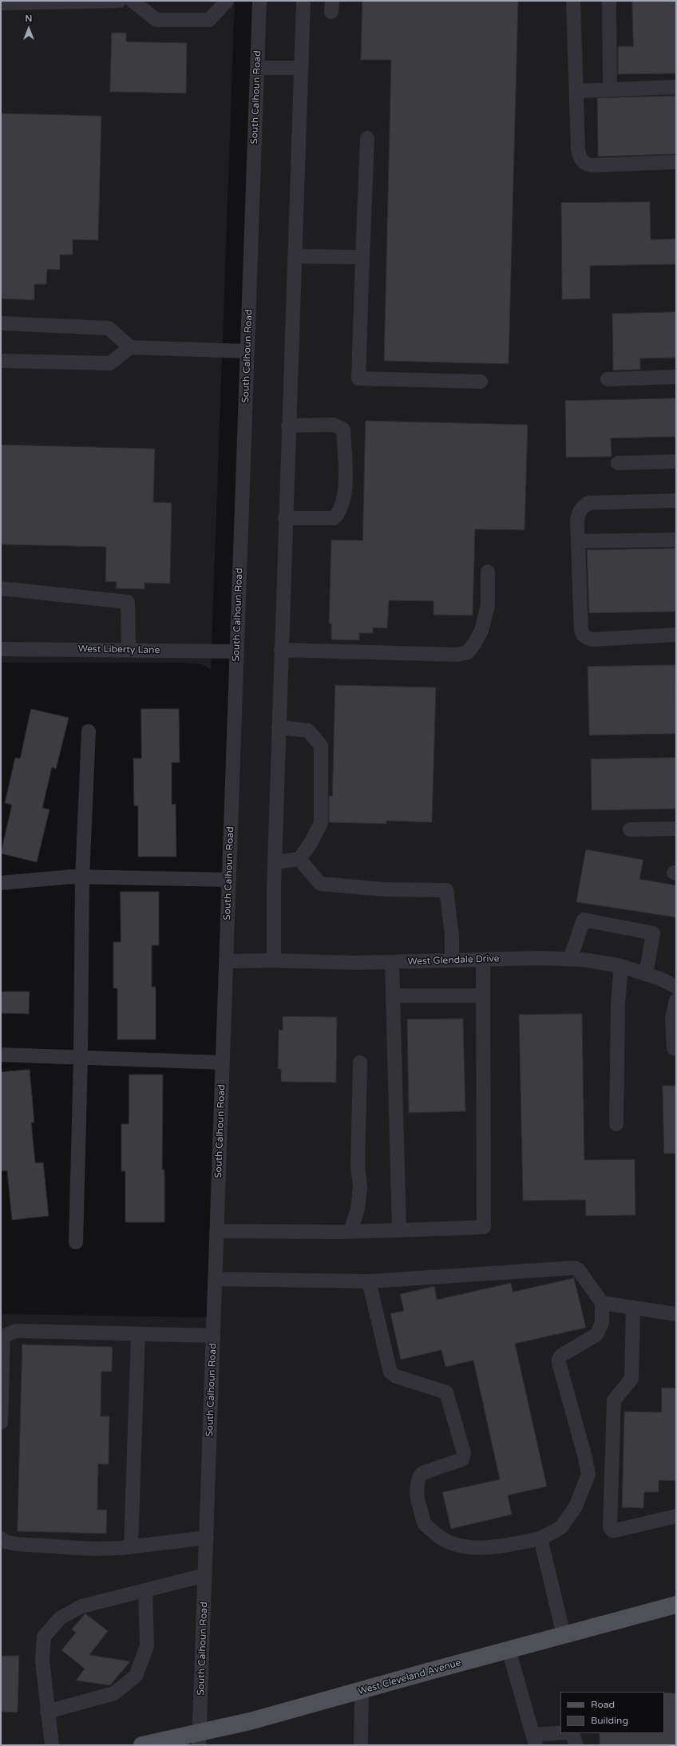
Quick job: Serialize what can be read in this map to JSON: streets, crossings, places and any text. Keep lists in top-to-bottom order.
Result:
{
  "streets": {
    "main road": ["West Cleveland Avenue"],
    "street": ["South Calhoun Road", "West Liberty Lane", "West Glendale Drive"]
  },
  "crossings": [
    ["South Calhoun Road", "West Liberty Lane"],
    ["South Calhoun Road", "West Glendale Drive"],
    ["South Calhoun Road", "West Cleveland Avenue"]
  ],
  "legend": ["Road", "Building"],
  "north": "top"
}
